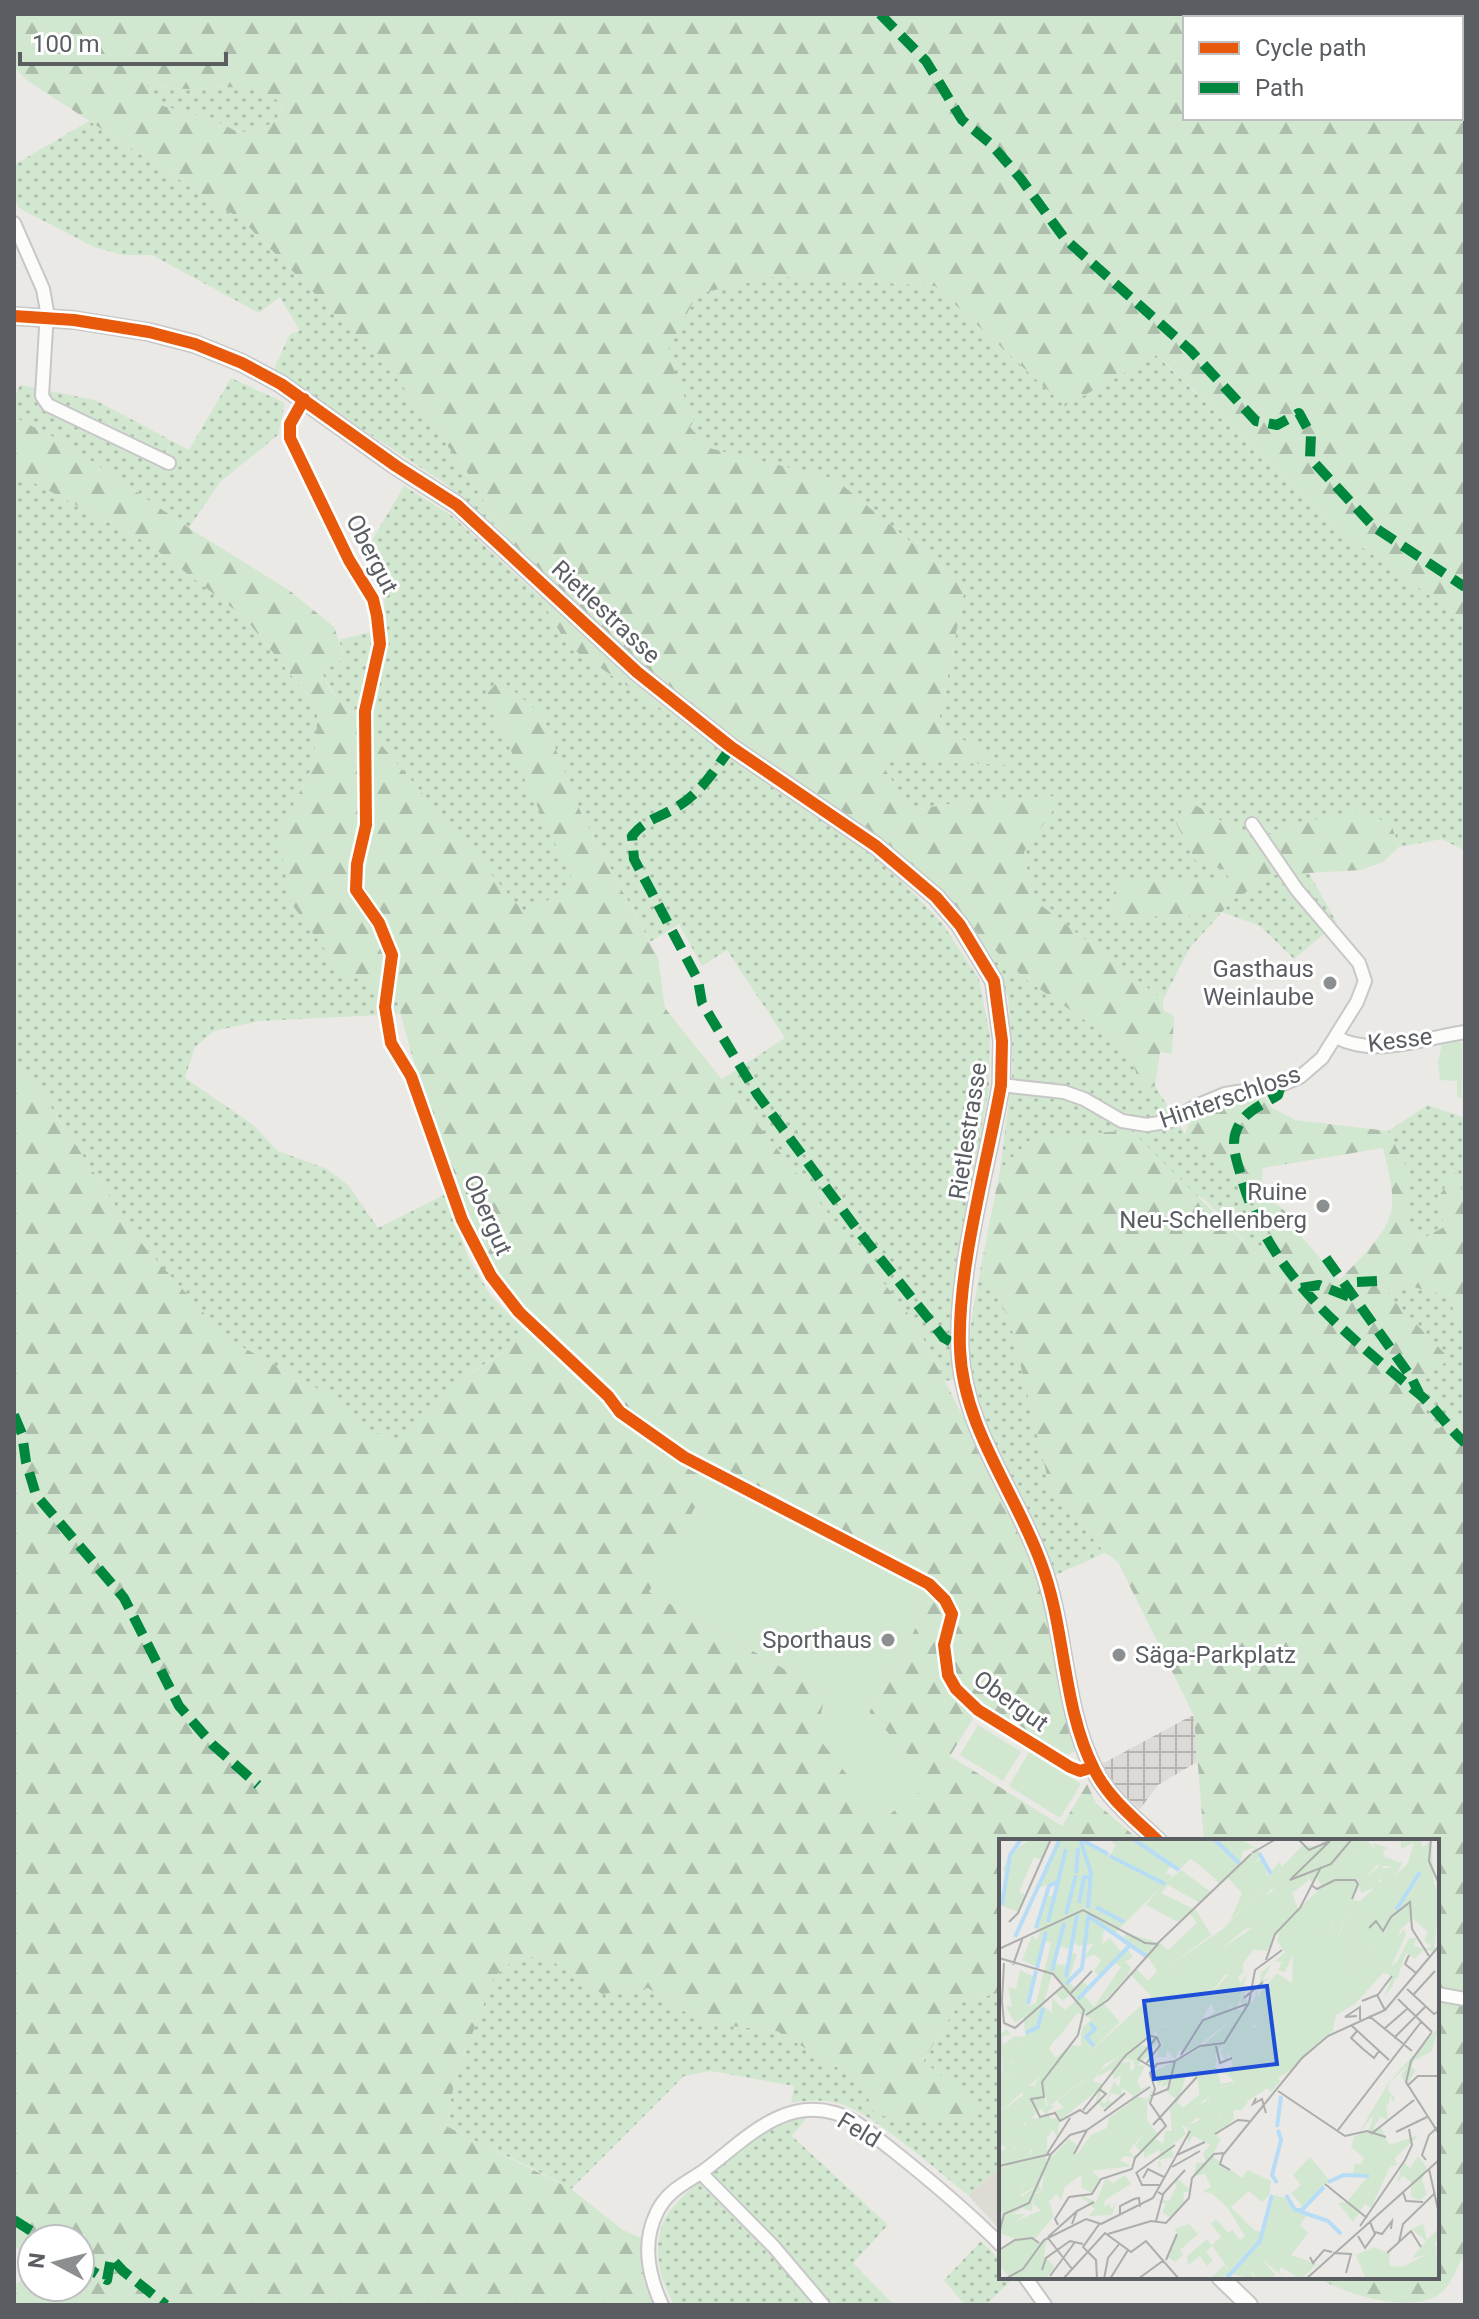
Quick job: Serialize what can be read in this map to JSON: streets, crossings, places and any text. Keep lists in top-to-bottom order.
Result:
{
  "streets": {
    "street": [
      "Obergut",
      "Rietlestrasse",
      "Kesse",
      "Hinterschloss",
      "Feld"
    ]
  },
  "crossings": [
    ["Obergut", "Rietlestrasse"],
    ["Rietlestrasse", "Hinterschloss"],
    ["Kesse", "Hinterschloss"]
  ],
  "places": [
    "Gasthaus Weinlaube",
    "Ruine Neu-Schellenberg",
    "Sporthaus",
    "Säga-Parkplatz"
  ],
  "legend": ["Cycle path", "Path"],
  "scale_bar": "100 m",
  "north": "left"
}
